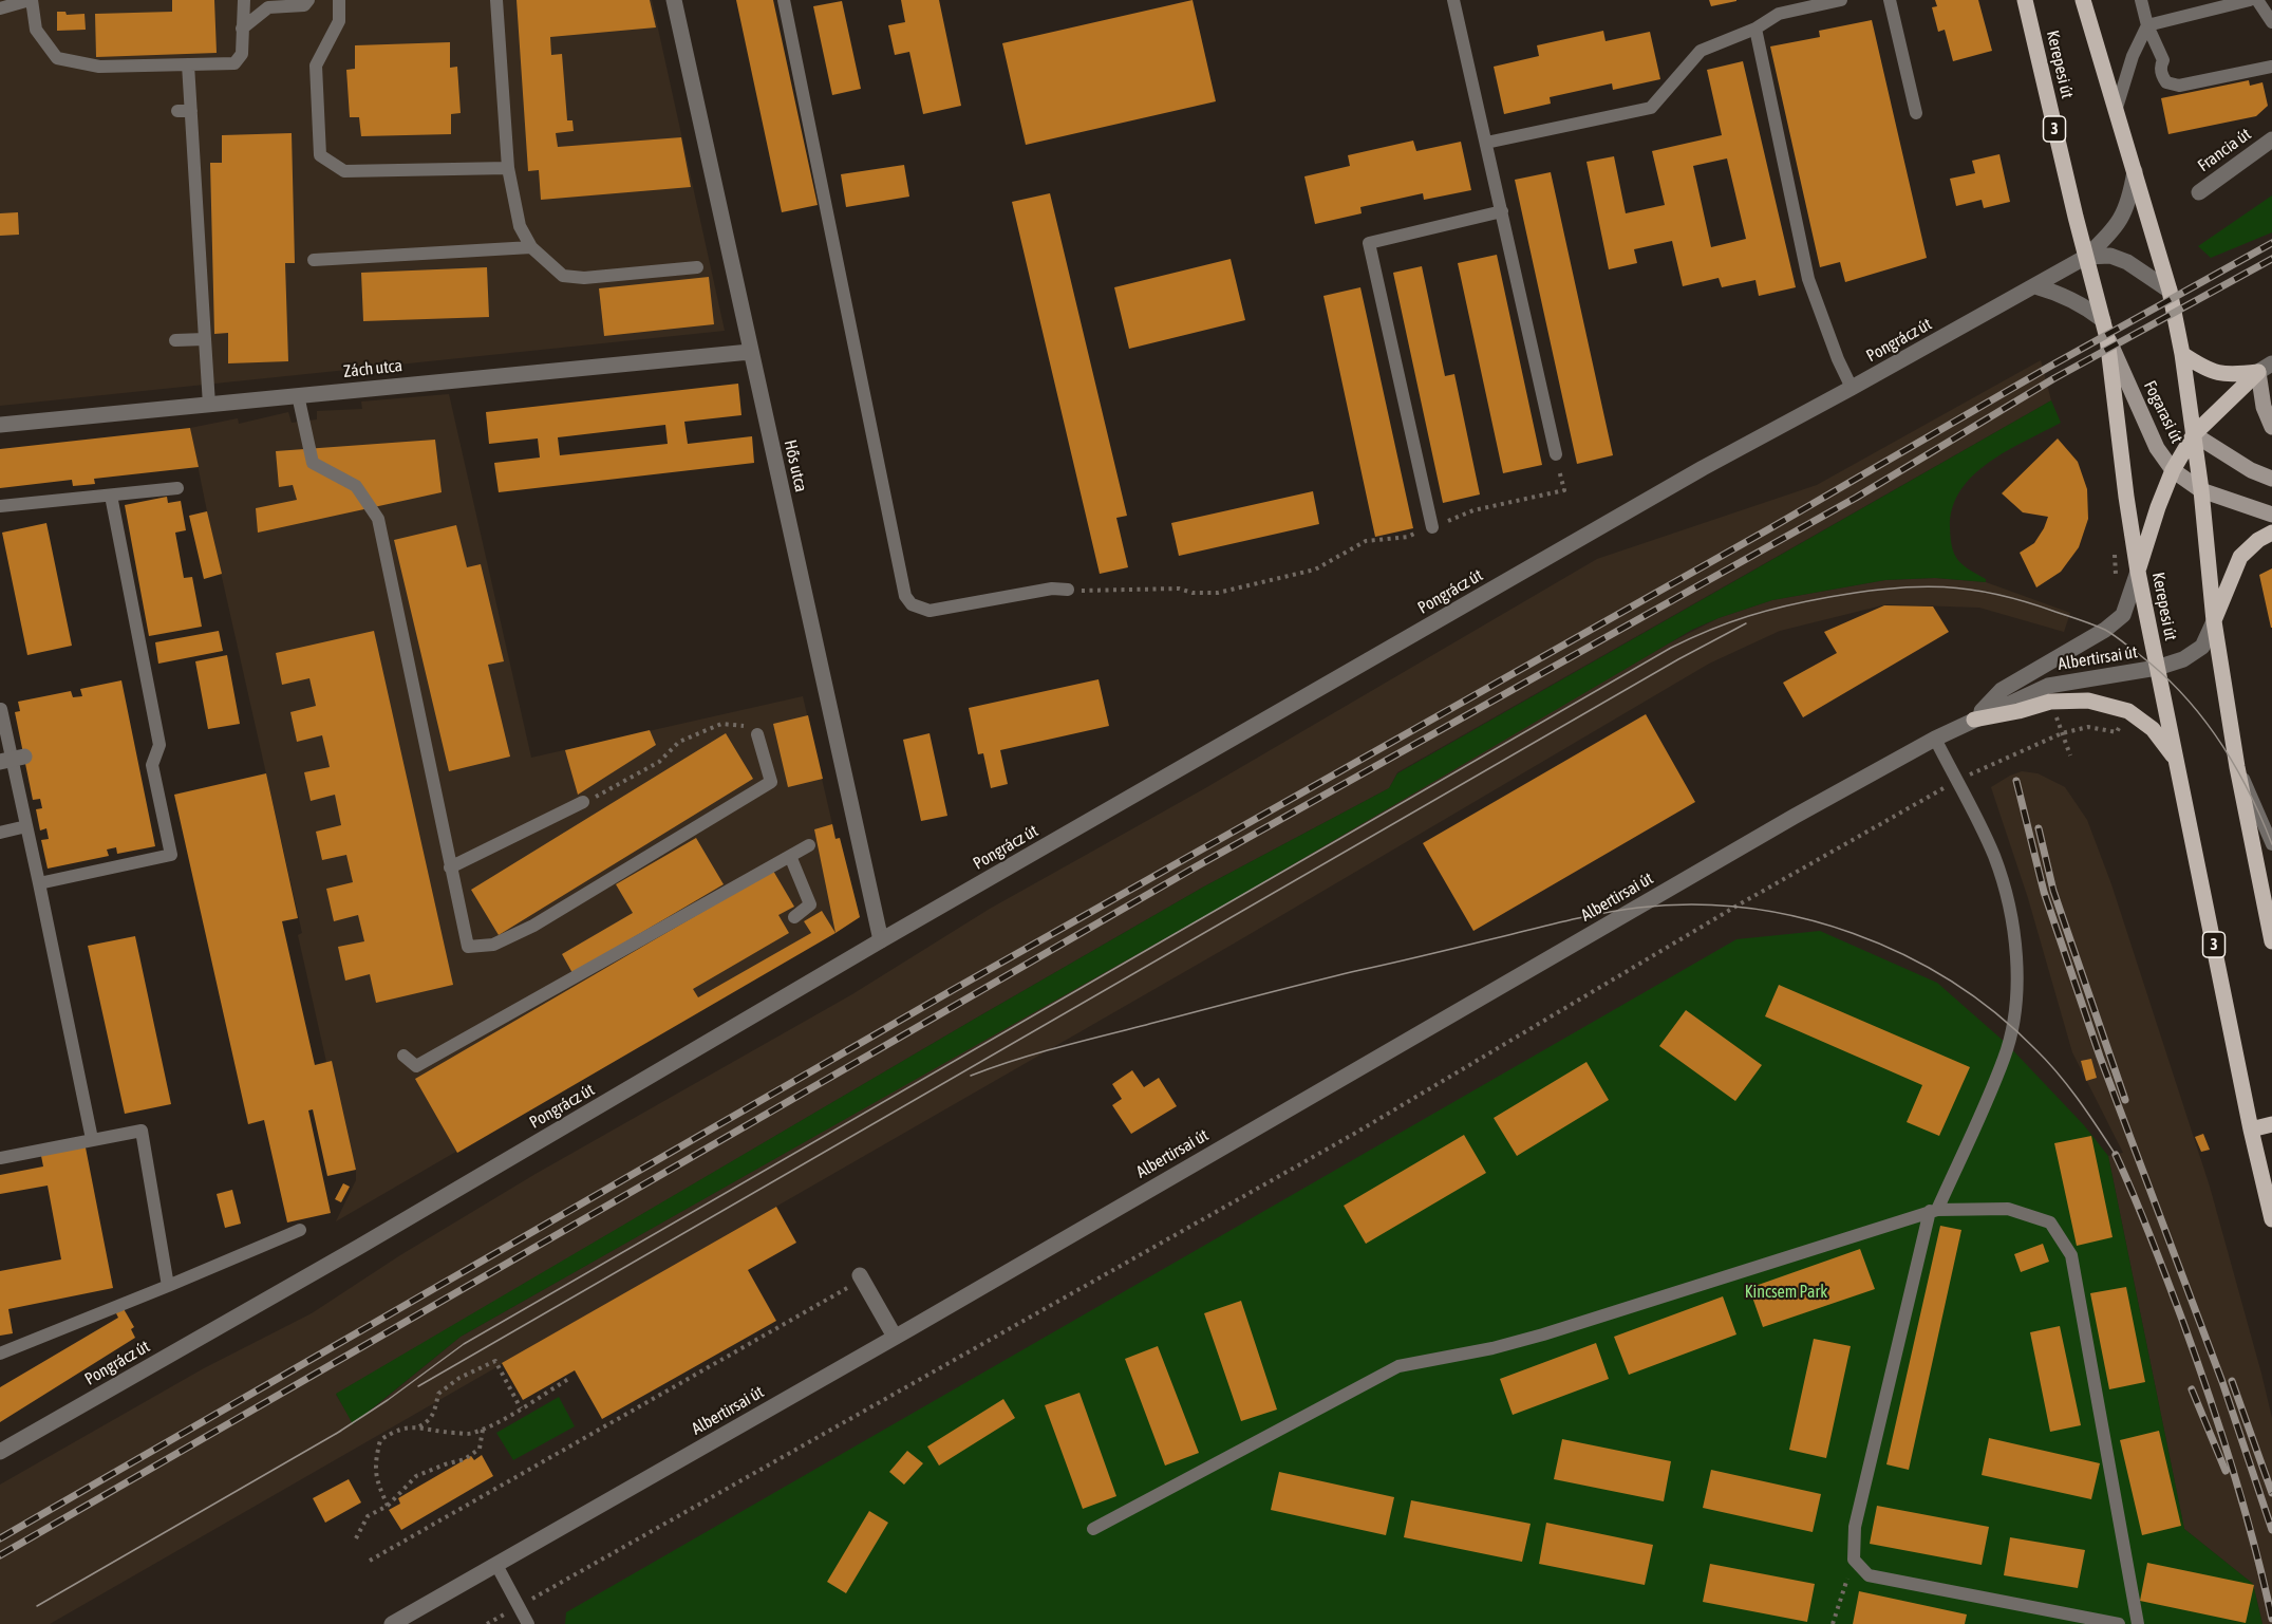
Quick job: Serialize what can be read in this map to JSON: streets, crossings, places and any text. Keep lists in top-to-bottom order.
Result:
{
  "streets": {
    "main road": ["Kerepesi út", "3", "Fogarasi út"],
    "street": [
      "Francia út",
      "Pongrácz út",
      "Zách utca",
      "Hős utca",
      "Albertirsai út"
    ]
  },
  "crossings": [
    ["Kerepesi út", "Pongrácz út"],
    ["Kerepesi út", "Fogarasi út"],
    ["Kerepesi út", "Albertirsai út"],
    ["Pongrácz út", "Hős utca"],
    ["Zách utca", "Hős utca"]
  ],
  "parks": ["Kincsem Park"]
}
